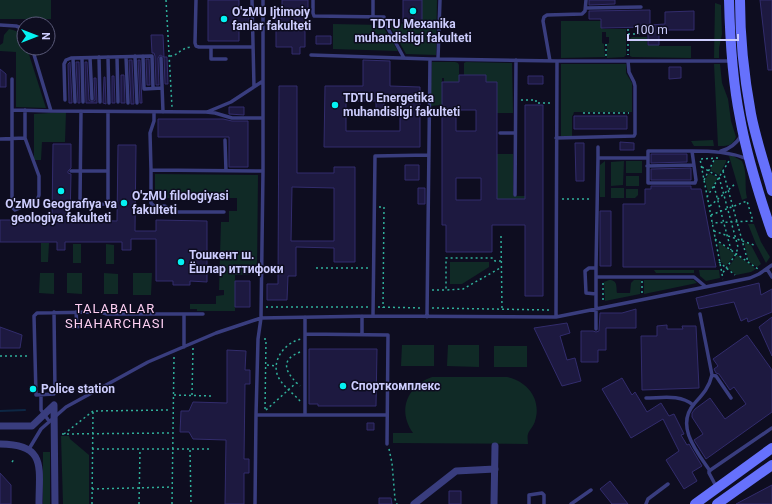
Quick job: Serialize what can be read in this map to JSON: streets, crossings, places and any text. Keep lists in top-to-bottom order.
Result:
{
  "districts": ["TALABALAR SHAHARCHASI"],
  "places": [
    "TDTU Mexanika muhandisligi fakulteti",
    "O'zMU Ijtimoiy fanlar fakulteti",
    "TDTU Energetika muhandisligi fakulteti",
    "O'zMU Geografiya va geologiya fakulteti",
    "O'zMU filologiyasi fakulteti",
    "Тошкент ш. Ёшлар иттифоки",
    "Спорткомплекс",
    "Police station"
  ],
  "scale_bar": "100 m",
  "north": "right"
}
